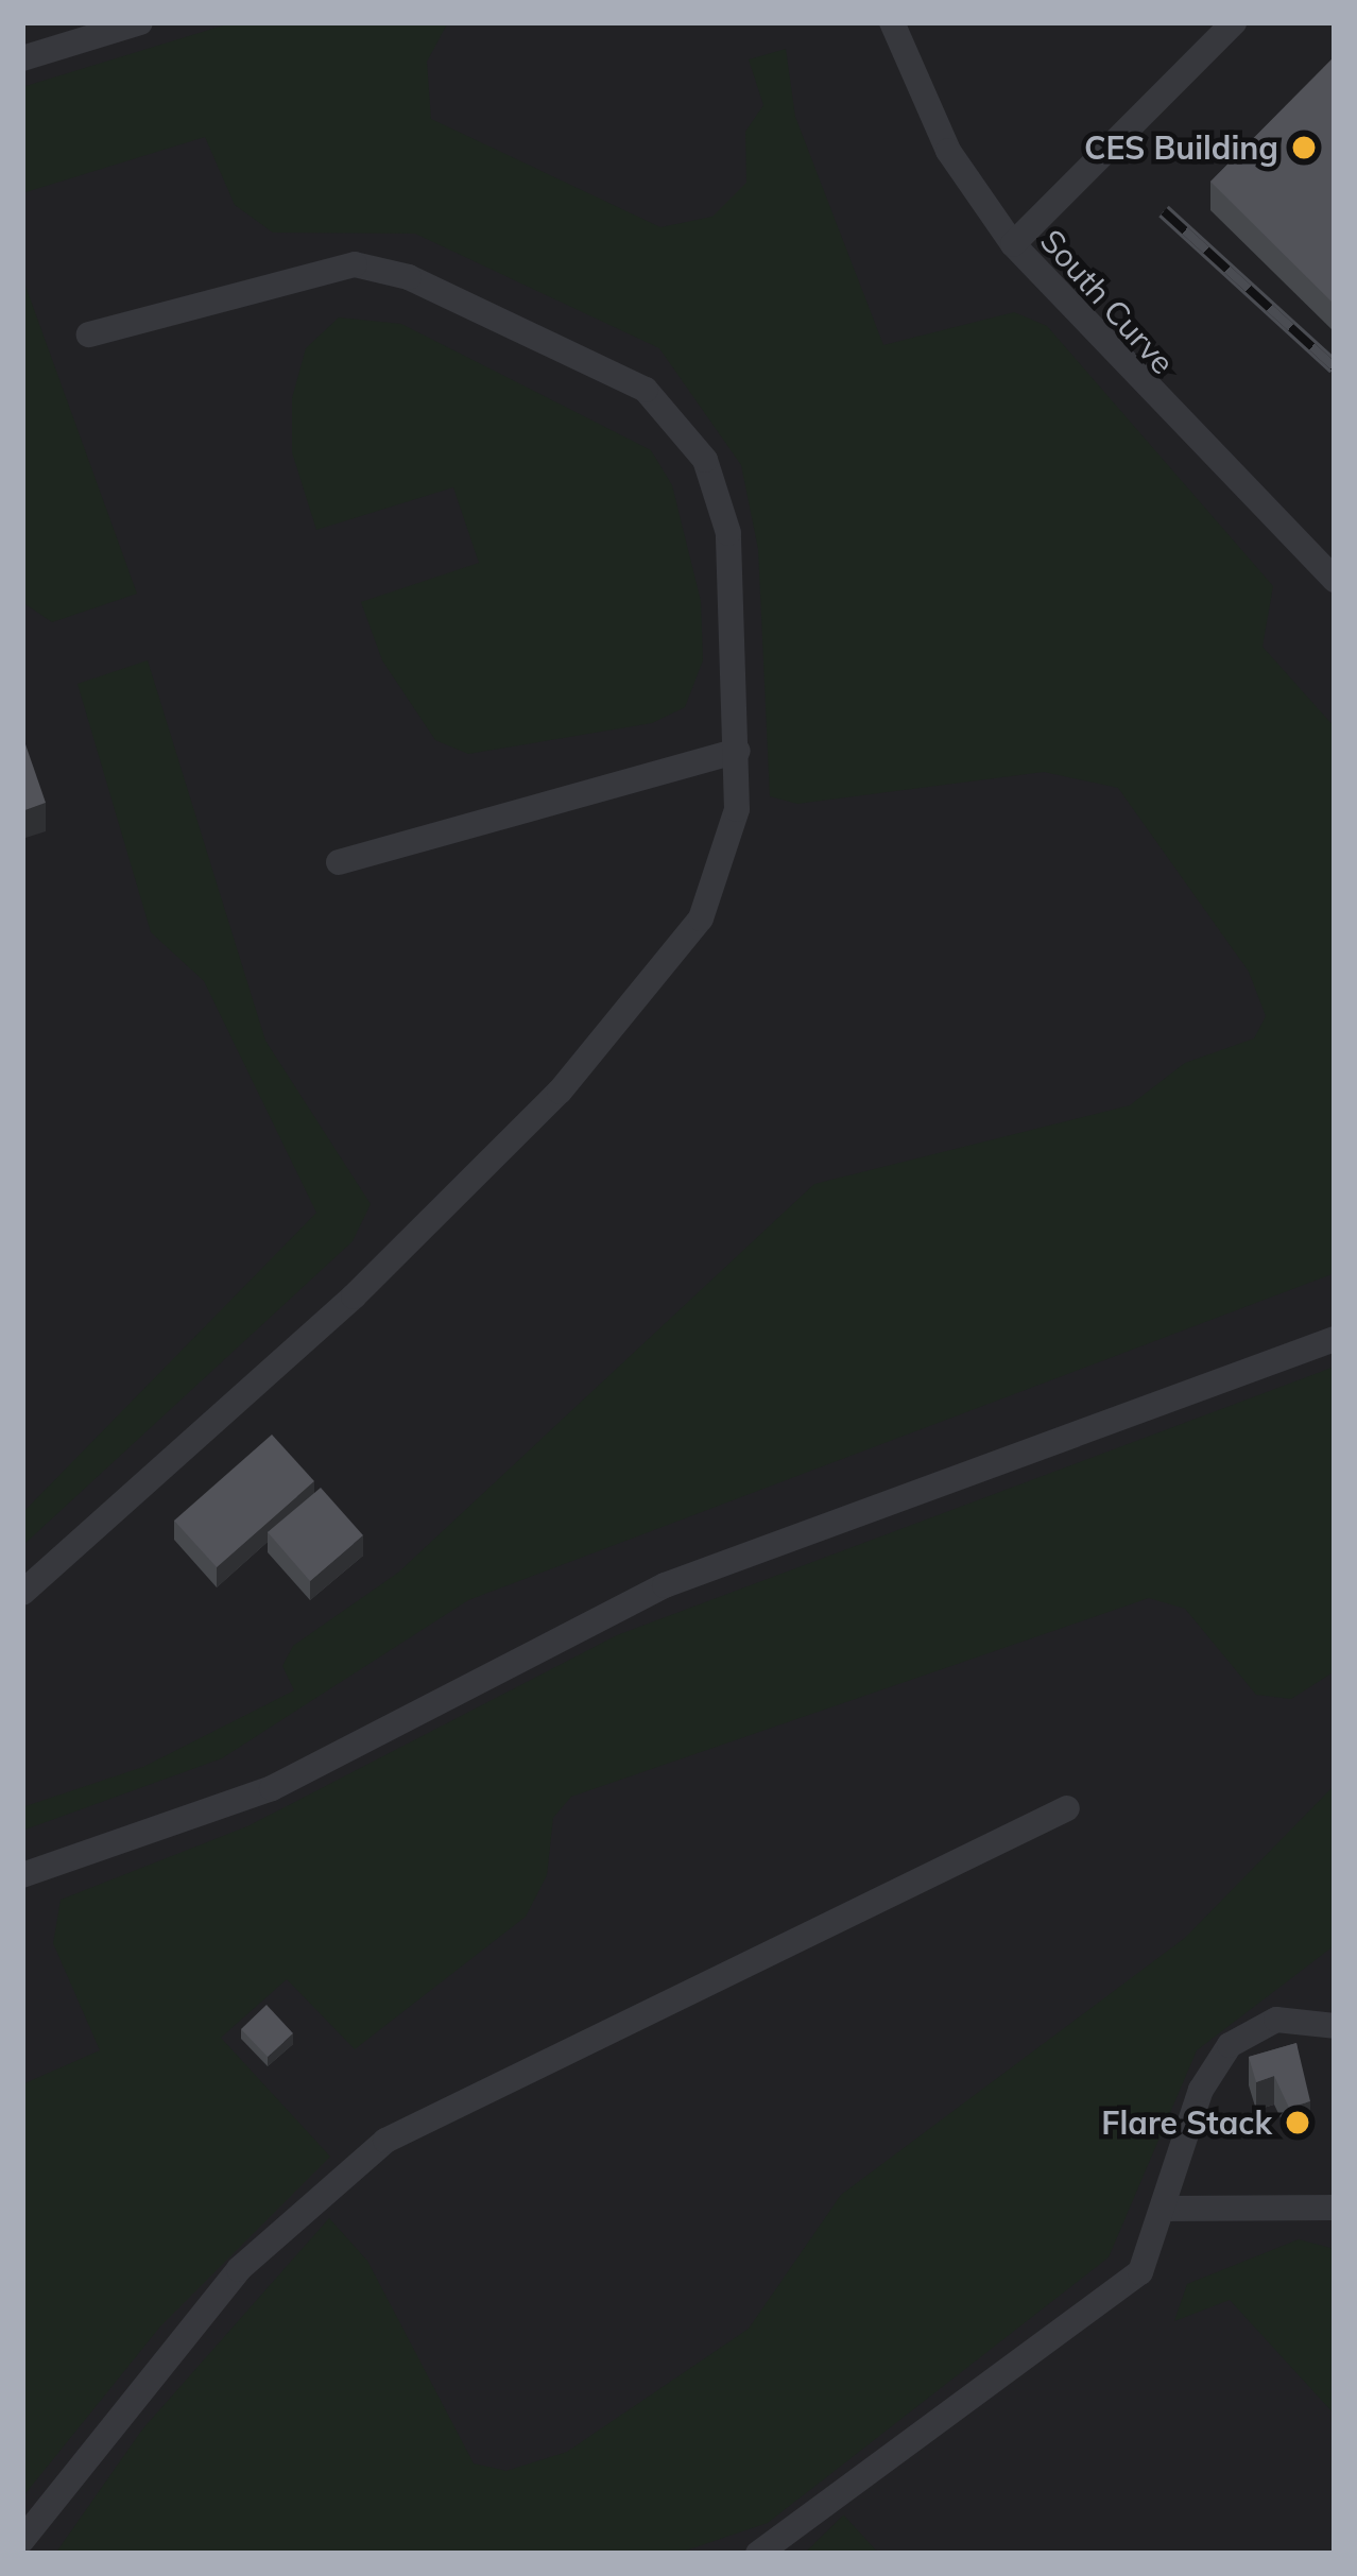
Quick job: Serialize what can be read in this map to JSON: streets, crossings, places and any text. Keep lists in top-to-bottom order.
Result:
{
  "streets": {
    "lane": ["South Curve"]
  },
  "places": ["CES Building", "Flare Stack"]
}
